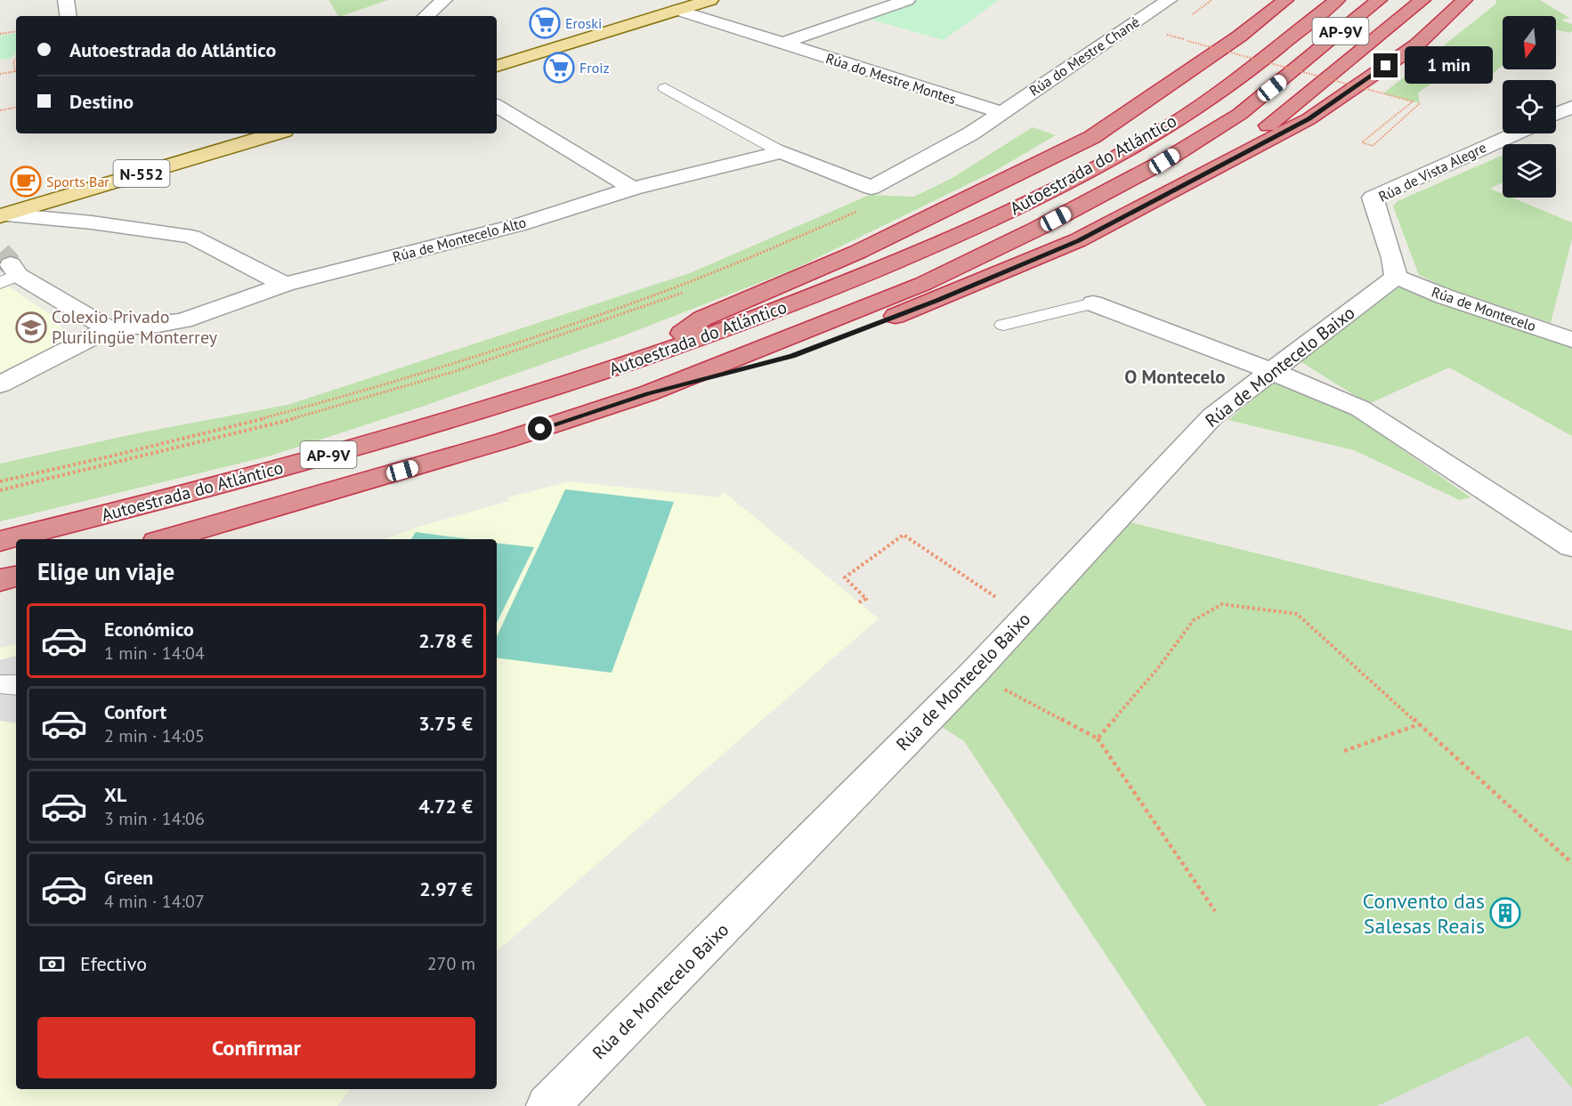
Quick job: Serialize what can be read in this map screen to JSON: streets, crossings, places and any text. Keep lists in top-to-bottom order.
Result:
{
  "streets": {
    "highway": ["AP-9V", "Autoestrada do Atlántico"],
    "main road": ["N-552"],
    "street": [
      "Rúa do Mestre Chané",
      "Rúa do Mestre Montes",
      "Rúa de Vista Alegre",
      "Rúa de Montecelo Alto",
      "Rúa de Montecelo",
      "Rúa de Montecelo Baixo"
    ]
  },
  "crossings": [
    ["AP-9V", "Autoestrada do Atlántico"],
    ["Rúa do Mestre Chané", "Rúa do Mestre Montes"],
    ["Rúa de Vista Alegre", "Rúa de Montecelo"],
    ["Rúa de Vista Alegre", "Rúa de Montecelo Baixo"],
    ["Rúa de Montecelo", "Rúa de Montecelo Baixo"]
  ],
  "districts": ["O Montecelo"],
  "places": {
    "supermarket": ["Eroski", "Froiz"],
    "cafe": ["Sports Bar"],
    "school or university": ["Colexio Privado Plurilingüe Monterrey"],
    "building": ["Convento das Salesas Reais"]
  },
  "north": "bottom",
  "page": {
    "banner": ["Autoestrada do Atlántico", "Destino"],
    "bubble": "1 min",
    "heading": "Elige un viaje",
    "list": [
      {
        "name": "Económico",
        "note": "1 min · 14:04",
        "value": "2.78 €"
      },
      {
        "name": "Confort",
        "note": "2 min · 14:05",
        "value": "3.75 €"
      },
      {
        "name": "XL",
        "note": "3 min · 14:06",
        "value": "4.72 €"
      },
      {
        "name": "Green",
        "note": "4 min · 14:07",
        "value": "2.97 €"
      }
    ],
    "pay": ["Efectivo", "270 m"],
    "buttons": "Confirmar"
  }
}
